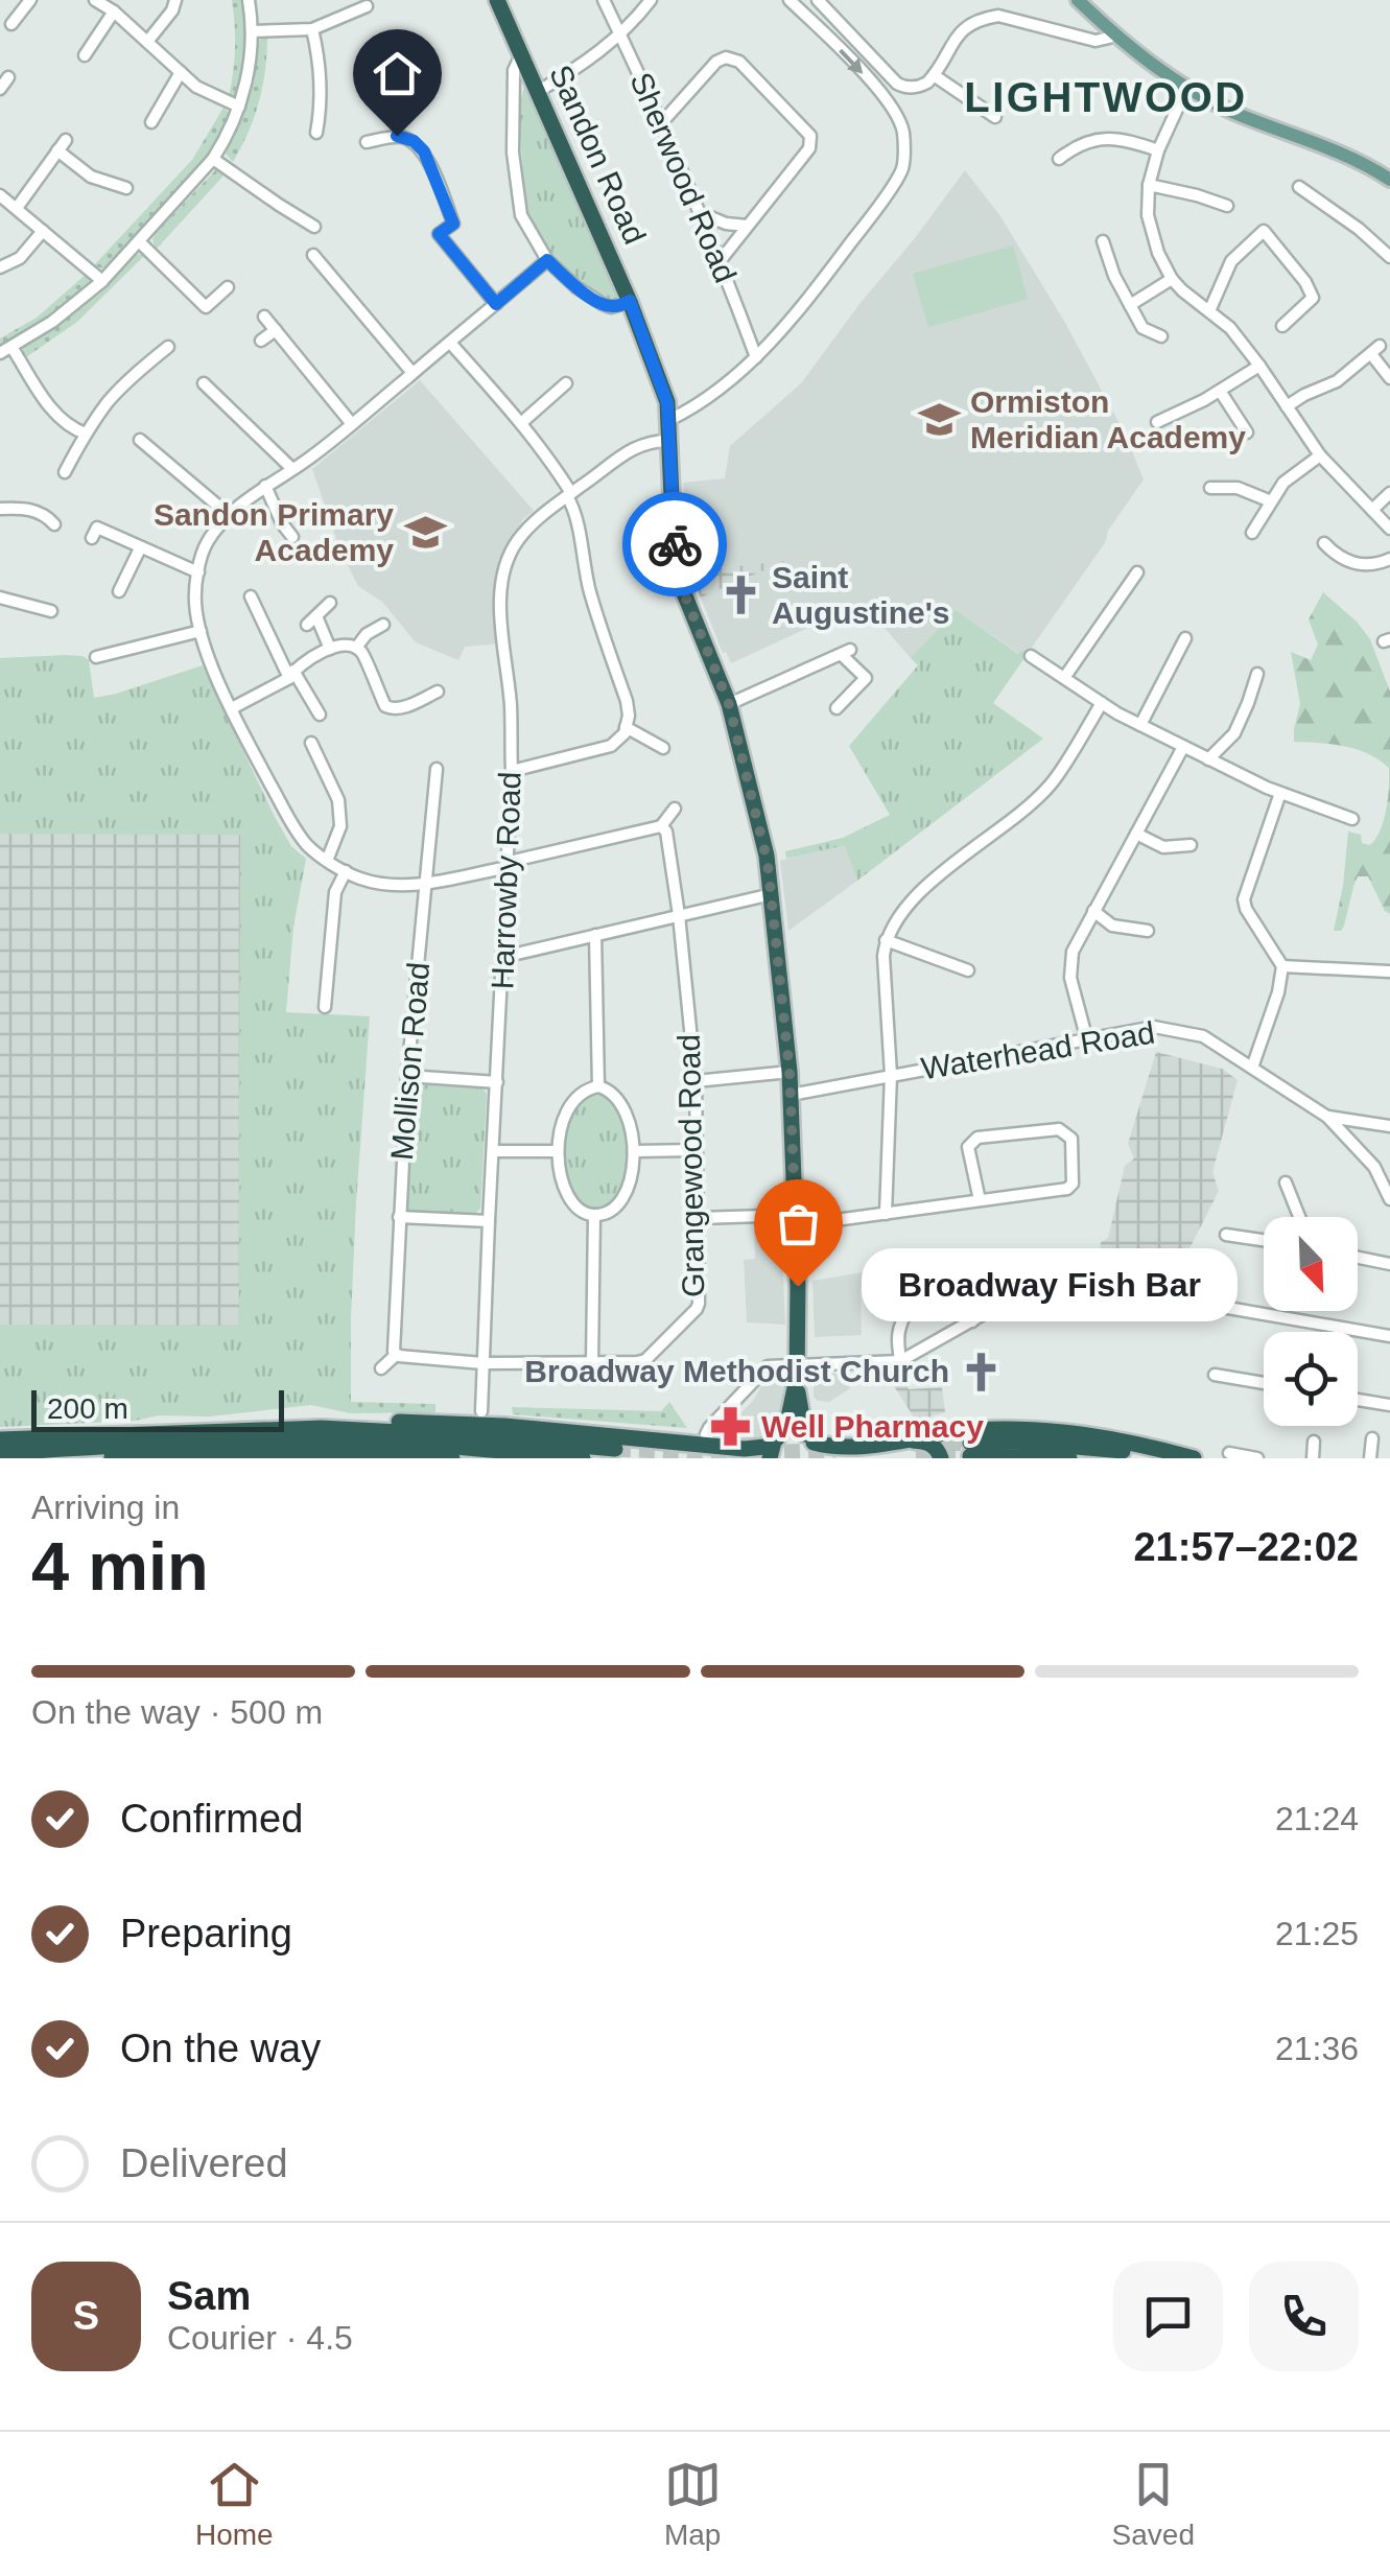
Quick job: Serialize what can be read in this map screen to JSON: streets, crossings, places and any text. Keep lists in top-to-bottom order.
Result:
{
  "streets": {
    "highway": ["Sandon Road"],
    "street": [
      "Sherwood Road",
      "Harrowby Road",
      "Waterhead Road",
      "Mollison Road",
      "Grangewood Road"
    ]
  },
  "crossings": [
    ["Sandon Road", "Harrowby Road"],
    ["Sandon Road", "Waterhead Road"],
    ["Harrowby Road", "Grangewood Road"]
  ],
  "districts": ["LIGHTWOOD"],
  "places": {
    "school or university": ["Ormiston Meridian Academy", "Sandon Primary Academy"],
    "church": ["Saint Augustine's", "Broadway Methodist Church"],
    "other": ["Broadway Fish Bar"],
    "pharmacy": ["Well Pharmacy"]
  },
  "scale_bar": "200 m",
  "north": "bottom right",
  "page": {
    "bubble": "Broadway Fish Bar",
    "scale": "200 m",
    "heading": ["4 min", "Arriving in", "21:57–22:02"],
    "panel": ["Sam", "Courier · 4.5"],
    "bar": "On the way · 500 m",
    "list": [
      ["Confirmed", "21:24"],
      ["Preparing", "21:25"],
      ["On the way", "21:36"],
      "Delivered"
    ],
    "round": "S",
    "tabs": ["Home", "Map", "Saved"]
  }
}
